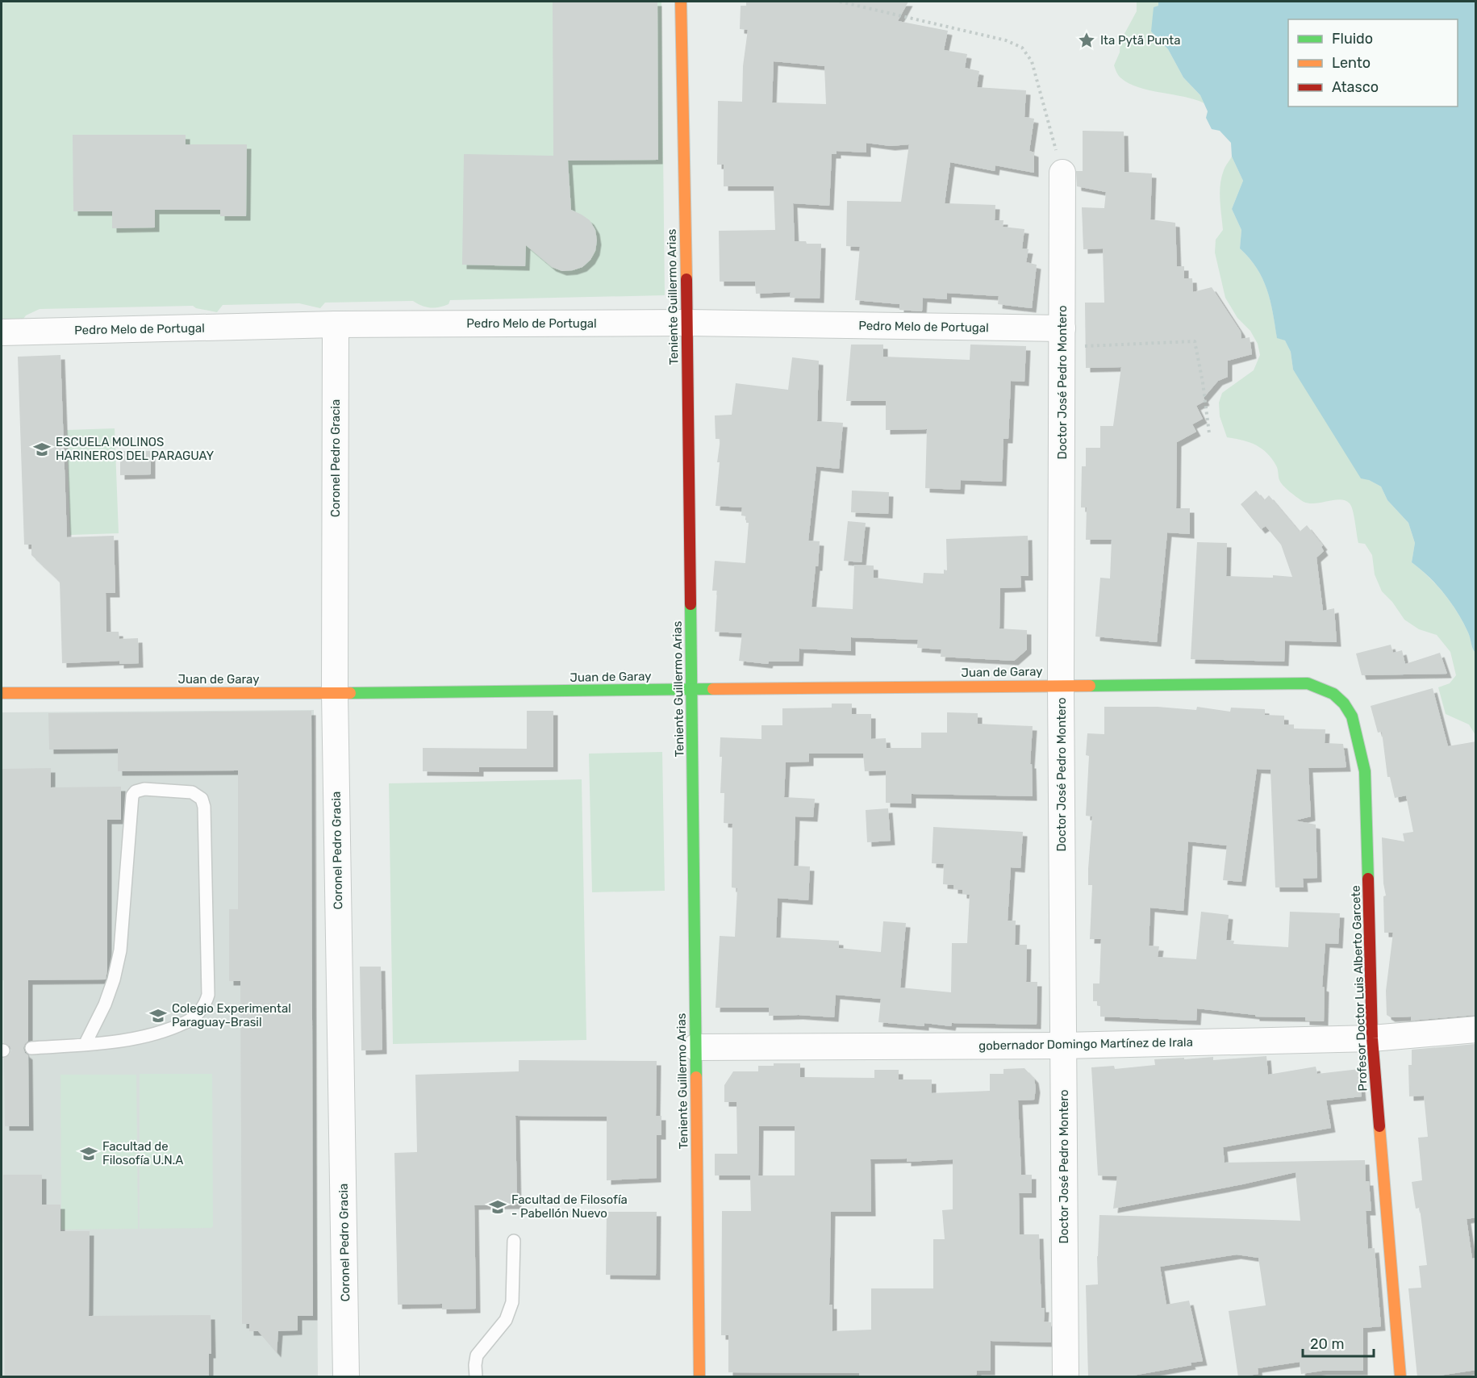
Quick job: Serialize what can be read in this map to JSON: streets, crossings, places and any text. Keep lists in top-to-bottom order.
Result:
{
  "streets": {
    "street": [
      "Teniente Guillermo Arias",
      "Pedro Melo de Portugal",
      "Doctor José Pedro Montero",
      "Coronel Pedro Gracia",
      "Juan de Garay",
      "Profesor Doctor Luis Alberto Garcete",
      "gobernador Domingo Martínez de Irala"
    ]
  },
  "crossings": [
    ["Teniente Guillermo Arias", "Pedro Melo de Portugal"],
    ["Teniente Guillermo Arias", "Juan de Garay"],
    ["Teniente Guillermo Arias", "gobernador Domingo Martínez de Irala"],
    ["Pedro Melo de Portugal", "Doctor José Pedro Montero"],
    ["Pedro Melo de Portugal", "Coronel Pedro Gracia"],
    ["Doctor José Pedro Montero", "Juan de Garay"],
    ["Doctor José Pedro Montero", "gobernador Domingo Martínez de Irala"],
    ["Coronel Pedro Gracia", "Juan de Garay"],
    ["Juan de Garay", "Profesor Doctor Luis Alberto Garcete"],
    ["Profesor Doctor Luis Alberto Garcete", "gobernador Domingo Martínez de Irala"]
  ],
  "places": {
    "place": ["Ita Pytã Punta"],
    "school or university": [
      "ESCUELA MOLINOS HARINEROS DEL PARAGUAY",
      "Colegio Experimental Paraguay-Brasil",
      "Facultad de Filosofía U.N.A",
      "Facultad de Filosofía - Pabellón Nuevo"
    ]
  },
  "legend": ["Fluido", "Lento", "Atasco"],
  "scale_bar": "20 m"
}
